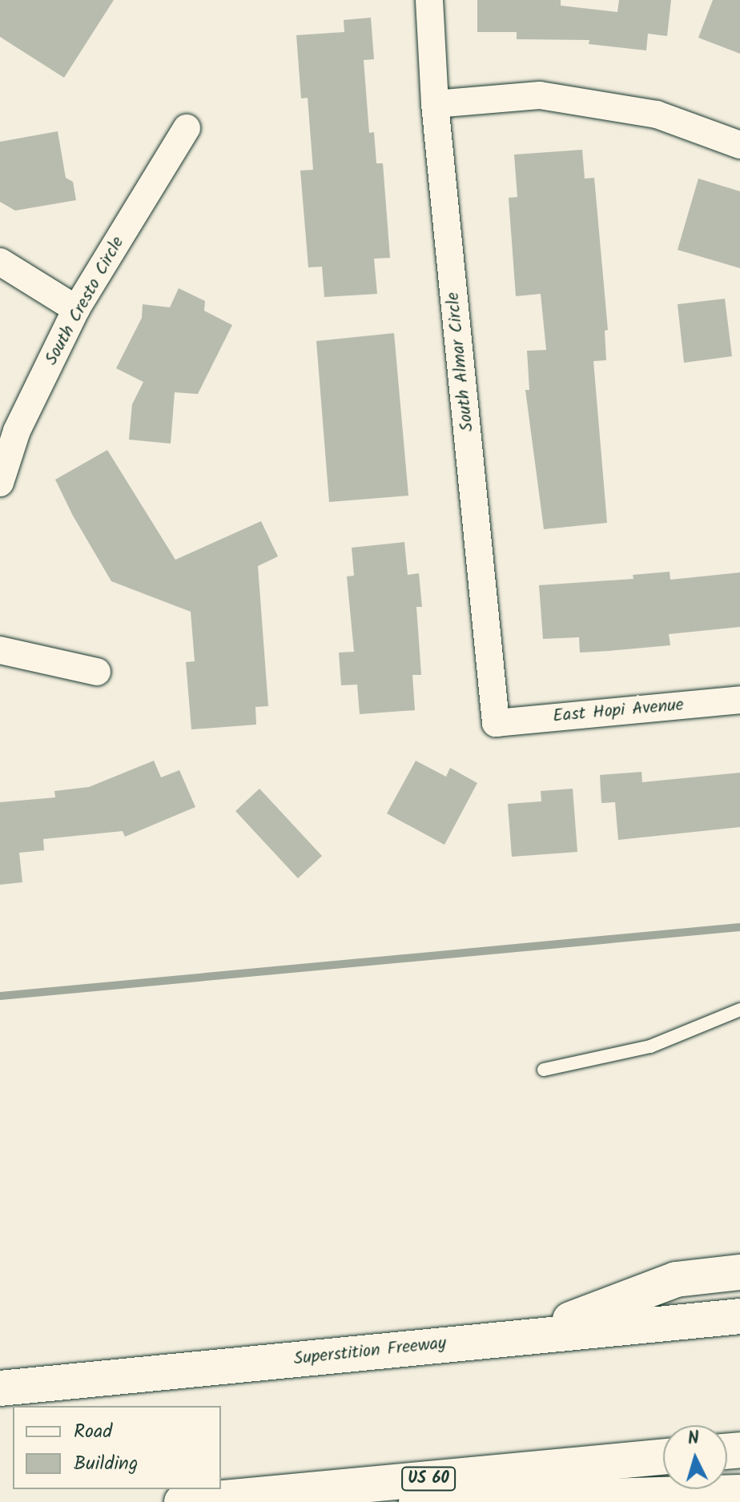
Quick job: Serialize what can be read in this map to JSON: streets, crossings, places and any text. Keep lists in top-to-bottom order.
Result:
{
  "streets": {
    "highway": ["Superstition Freeway", "US 60"],
    "street": ["South Cresto Circle", "South Almar Circle", "East Hopi Avenue"]
  },
  "crossings": [
    ["South Almar Circle", "East Hopi Avenue"]
  ],
  "legend": ["Road", "Building"],
  "north": "top"
}
